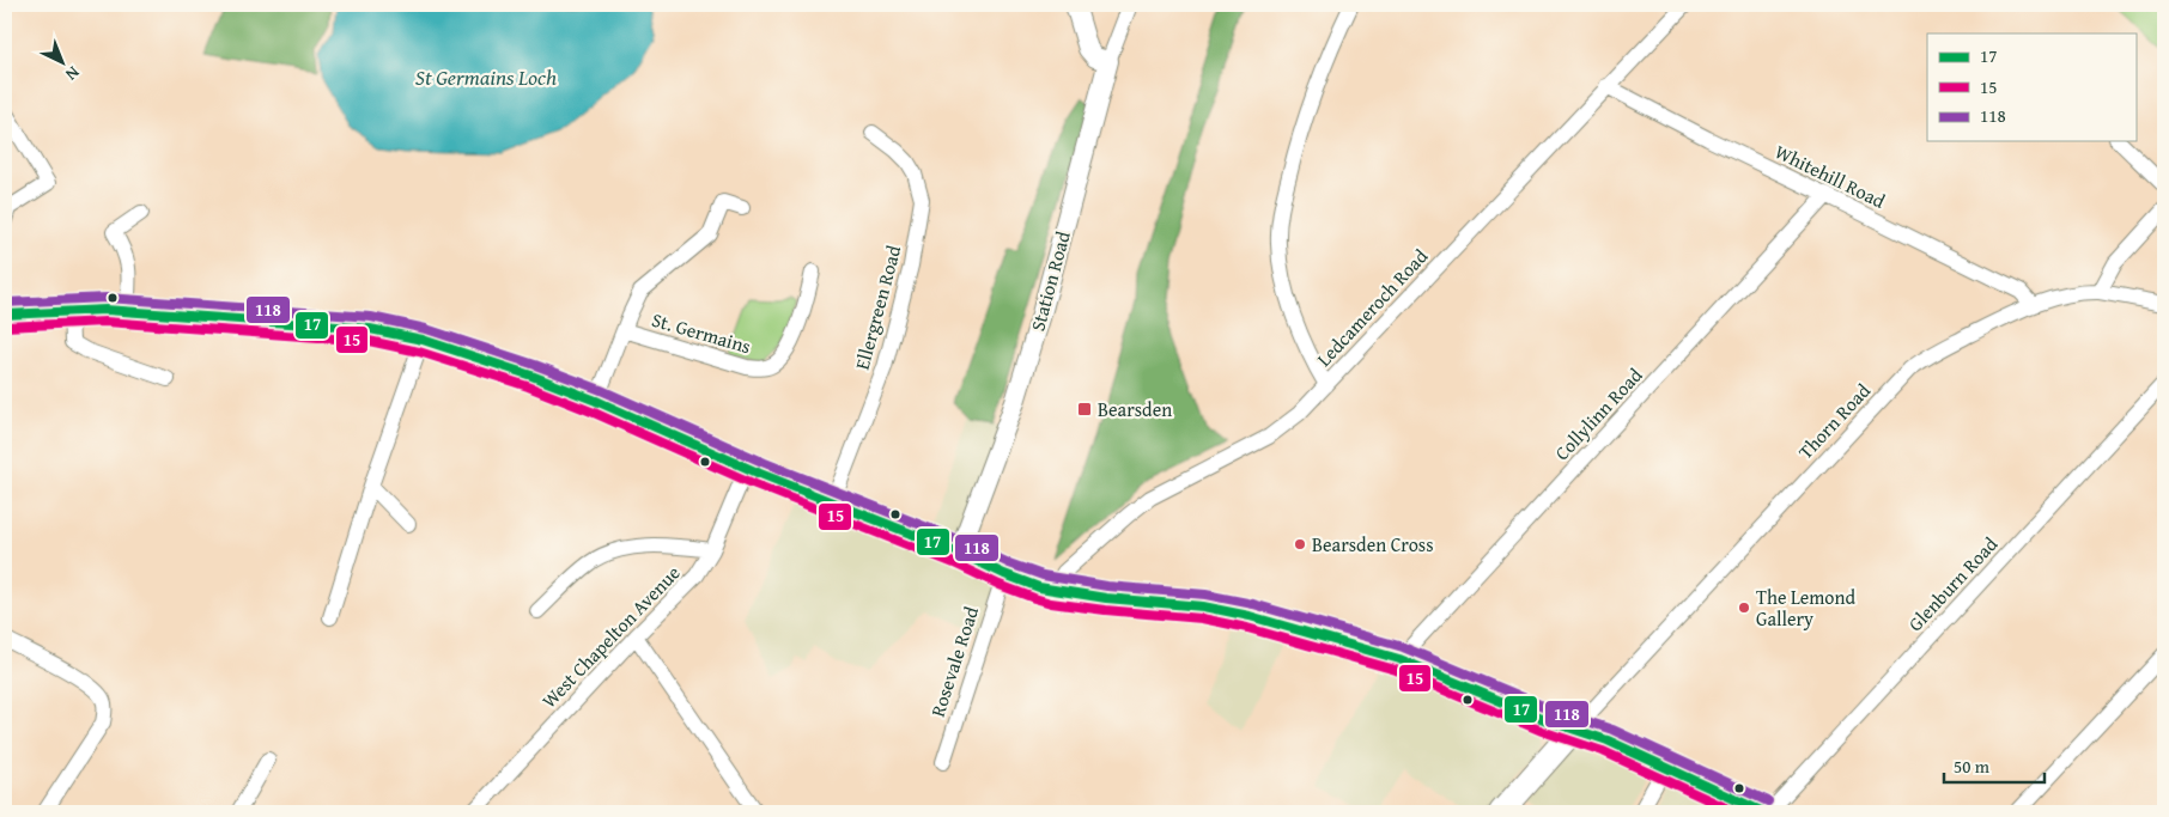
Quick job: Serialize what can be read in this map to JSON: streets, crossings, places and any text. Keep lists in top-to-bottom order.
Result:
{
  "streets": {
    "street": [
      "Whitehill Road",
      "Station Road",
      "Ellergreen Road",
      "Ledcameroch Road",
      "St. Germains",
      "Collylinn Road",
      "Thorn Road",
      "Glenburn Road",
      "West Chapelton Avenue",
      "Rosevale Road"
    ]
  },
  "crossings": [
    ["Whitehill Road", "Ledcameroch Road"],
    ["Whitehill Road", "Collylinn Road"],
    ["Whitehill Road", "Thorn Road"]
  ],
  "water": ["St Germains Loch"],
  "places": {
    "transit": ["Bearsden"],
    "other": ["Bearsden Cross", "The Lemond Gallery"]
  },
  "lines": ["transit line 118", "transit line 17", "transit line 15"],
  "legend": ["17", "15", "118"],
  "scale_bar": "50 m",
  "north": "bottom right"
}
